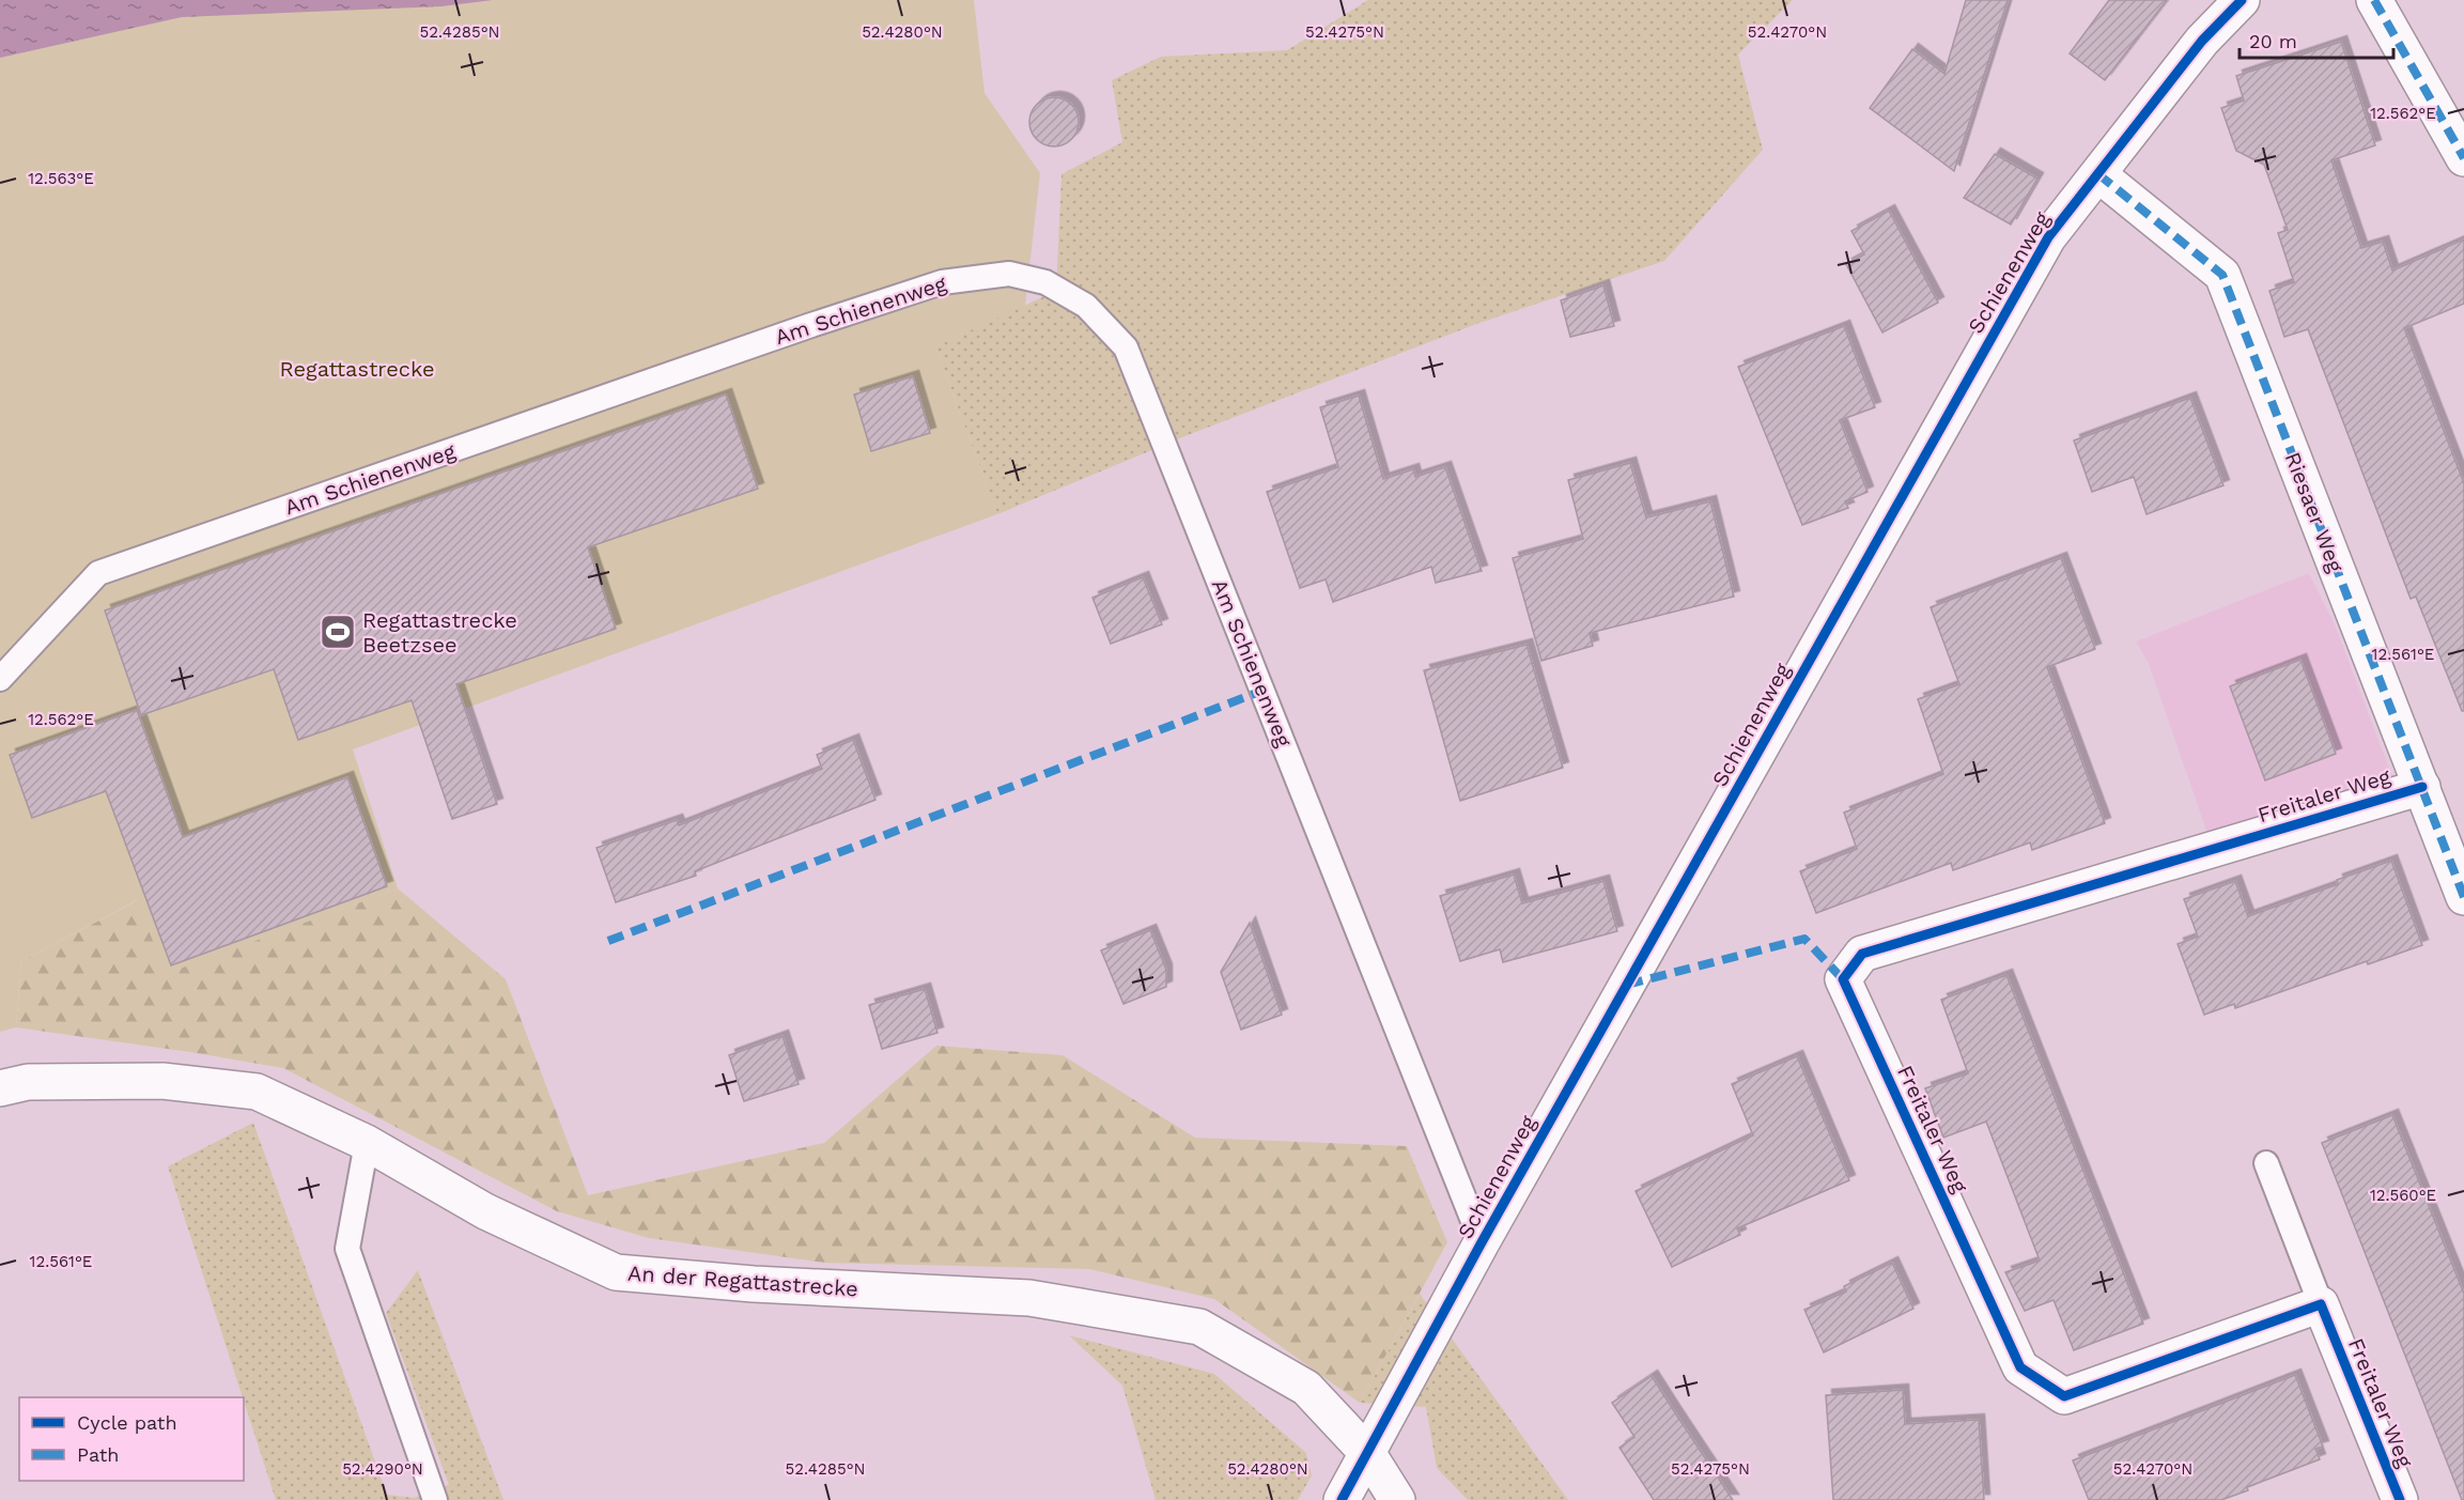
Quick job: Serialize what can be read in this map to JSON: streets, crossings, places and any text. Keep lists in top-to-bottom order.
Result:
{
  "streets": {
    "street": [
      "Schienenweg",
      "Riesaer Weg",
      "Freitaler Weg",
      "An der Regattastrecke"
    ],
    "lane": ["Am Schienenweg"]
  },
  "crossings": [
    ["Schienenweg", "Am Schienenweg"],
    ["Schienenweg", "Riesaer Weg"],
    ["Schienenweg", "An der Regattastrecke"],
    ["Riesaer Weg", "Freitaler Weg"]
  ],
  "parks": ["Regattastrecke"],
  "places": {
    "sports": ["Regattastrecke Beetzsee"]
  },
  "legend": ["Cycle path", "Path"],
  "scale_bar": "20 m",
  "coordinates": [
    "52.4285°N",
    "52.4280°N",
    "52.4275°N",
    "52.4270°N",
    "12.562°E",
    "12.563°E",
    "12.561°E",
    "12.560°E",
    "52.4290°N"
  ]
}
